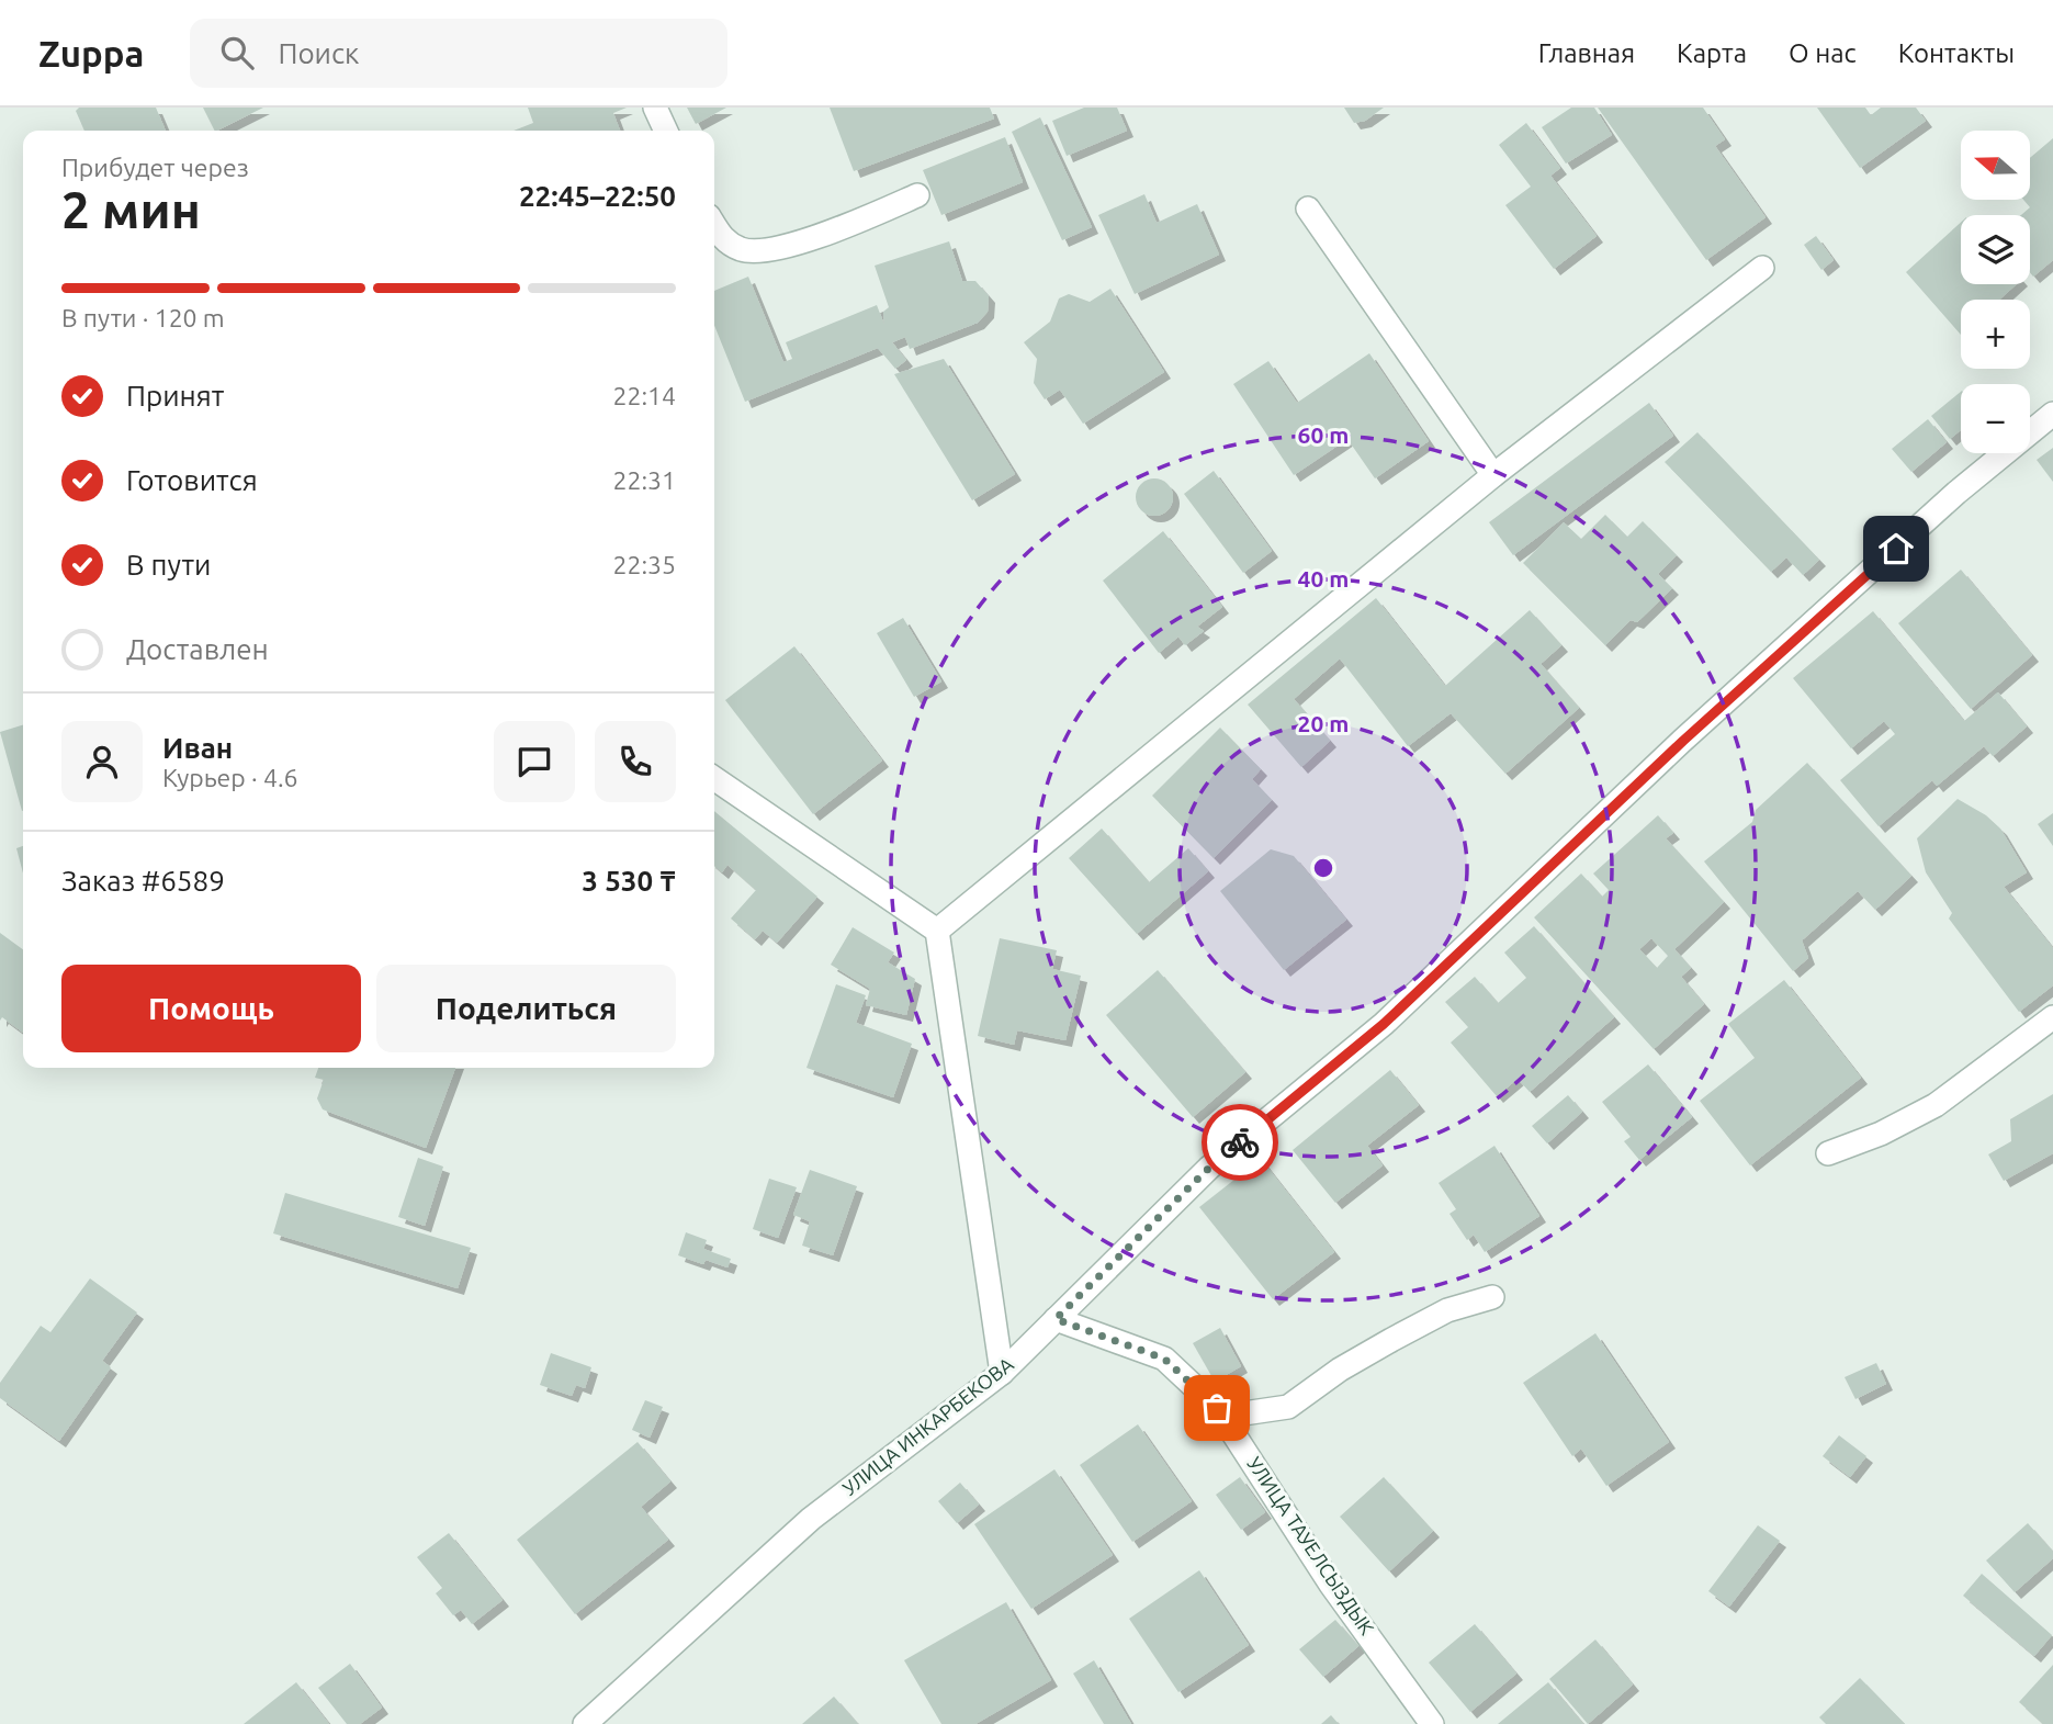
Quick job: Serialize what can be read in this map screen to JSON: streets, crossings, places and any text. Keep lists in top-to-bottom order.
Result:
{
  "streets": {
    "street": ["УЛИЦА ИНКАРБЕКОВА", "УЛИЦА ТАУЕЛСЫЗДЫК"]
  },
  "crossings": [
    ["УЛИЦА ИНКАРБЕКОВА", "УЛИЦА ТАУЕЛСЫЗДЫК"]
  ],
  "north": "left",
  "page": {
    "header": "Zuppa",
    "search": "Поиск",
    "nav": [
      "Главная",
      "Карта",
      "О нас",
      "Контакты"
    ],
    "map_buttons": ["+", "−"],
    "heading": ["2 мин", "Прибудет через", "22:45–22:50"],
    "panel": [
      "Иван",
      "Курьер · 4.6",
      "Заказ #6589",
      "3 530 ₸"
    ],
    "bar": "В пути · 120 m",
    "list": [
      ["Принят", "22:14"],
      ["Готовится", "22:31"],
      ["В пути", "22:35"],
      "Доставлен"
    ],
    "buttons": ["Помощь", "Поделиться"]
  },
  "rings": ["60 m", "40 m", "20 m"]
}
